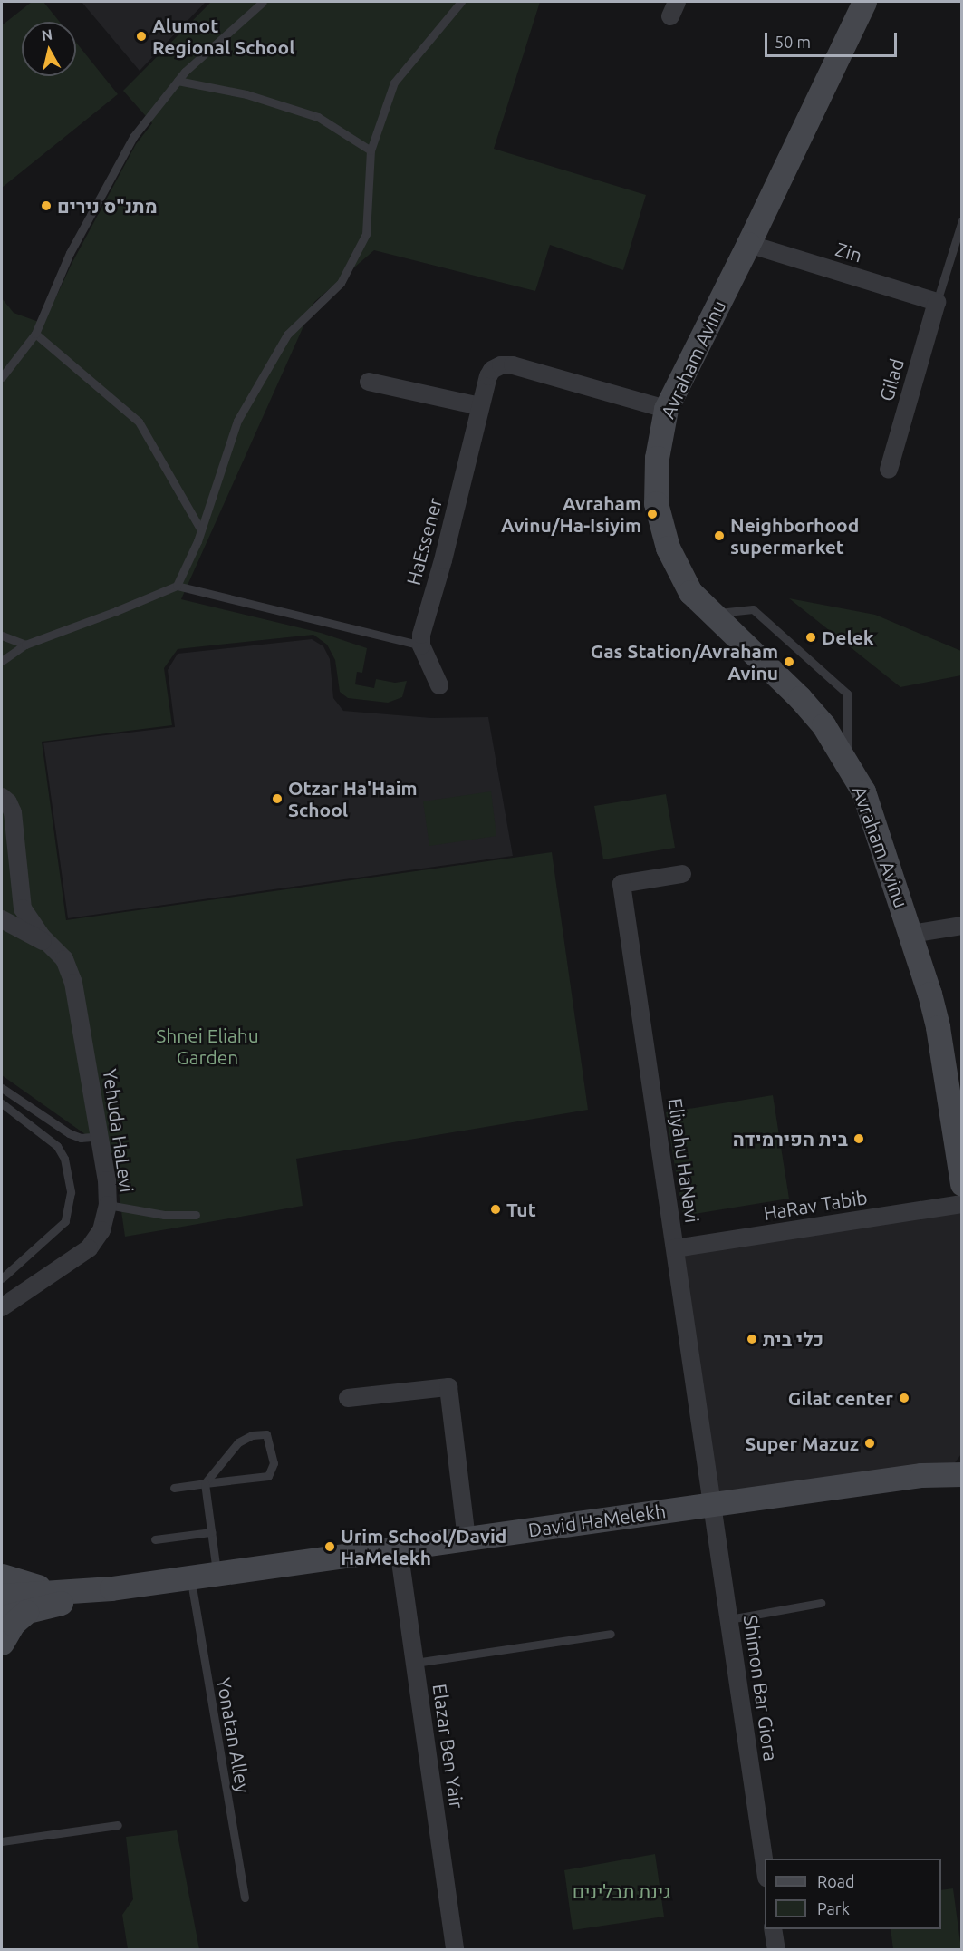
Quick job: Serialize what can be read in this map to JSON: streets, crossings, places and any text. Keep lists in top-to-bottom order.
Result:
{
  "streets": {
    "street": [
      "Zin",
      "Avraham Avinu",
      "Gilad",
      "HaEssener",
      "Yehuda HaLevi",
      "Eliyahu HaNavi",
      "HaRav Tabib",
      "David HaMelekh",
      "Shimon Bar Giora",
      "Elazar Ben Yair"
    ],
    "lane": ["Yonatan Alley"]
  },
  "crossings": [
    ["Zin", "Avraham Avinu"],
    ["Zin", "Gilad"],
    ["Avraham Avinu", "HaEssener"],
    ["Eliyahu HaNavi", "HaRav Tabib"],
    ["Eliyahu HaNavi", "David HaMelekh"],
    ["Eliyahu HaNavi", "Shimon Bar Giora"],
    ["David HaMelekh", "Shimon Bar Giora"],
    ["David HaMelekh", "Yonatan Alley"],
    ["David HaMelekh", "Elazar Ben Yair"]
  ],
  "parks": ["Shnei Eliahu Garden", "גינת תבלינים"],
  "places": [
    "Alumot Regional School",
    "מתנ\"ס נירים",
    "Avraham Avinu/Ha-Isiyim",
    "Neighborhood supermarket",
    "Delek",
    "Gas Station/Avraham Avinu",
    "Otzar Ha'Haim School",
    "בית הפירמידה",
    "Tut",
    "כלי בית",
    "Gilat center",
    "Super Mazuz",
    "Urim School/David HaMelekh"
  ],
  "legend": ["Road", "Park"],
  "scale_bar": "50 m",
  "north": "top"
}
